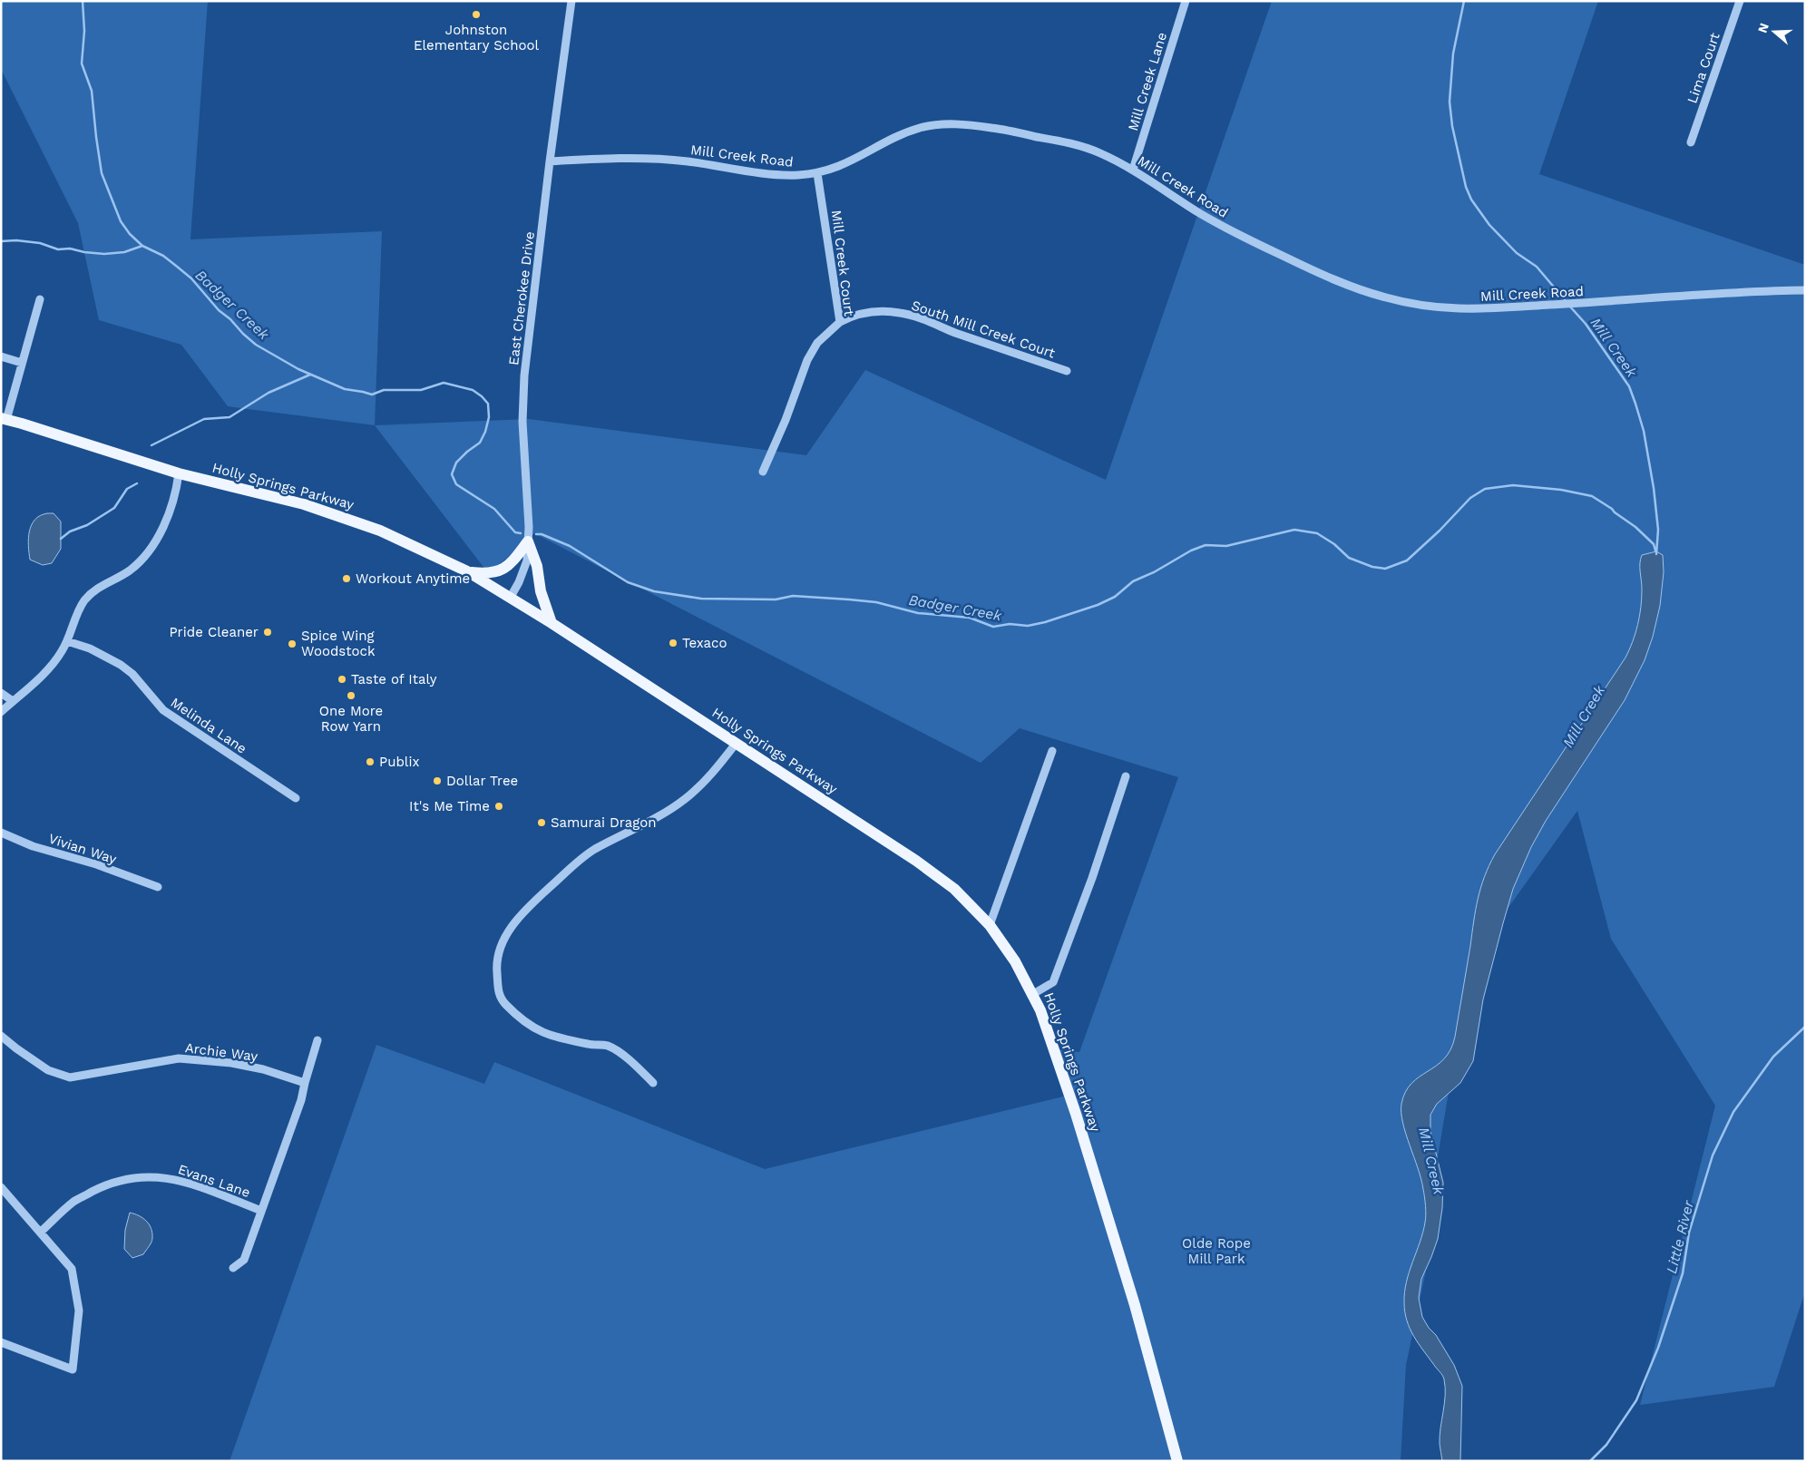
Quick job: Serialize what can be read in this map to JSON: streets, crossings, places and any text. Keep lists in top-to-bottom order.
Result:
{
  "streets": {
    "main road": ["Holly Springs Parkway"],
    "street": [
      "Lima Court",
      "Mill Creek Lane",
      "Mill Creek Road",
      "Mill Creek Court",
      "East Cherokee Drive",
      "South Mill Creek Court",
      "Melinda Lane",
      "Vivian Way",
      "Archie Way",
      "Evans Lane"
    ]
  },
  "crossings": [
    ["Mill Creek Lane", "Mill Creek Road"],
    ["Mill Creek Road", "Mill Creek Court"],
    ["Mill Creek Road", "East Cherokee Drive"],
    ["Mill Creek Court", "South Mill Creek Court"],
    ["East Cherokee Drive", "Holly Springs Parkway"]
  ],
  "water": ["Badger Creek", "Mill Creek", "Little River"],
  "parks": ["Olde Rope Mill Park"],
  "places": [
    "Johnston Elementary School",
    "Workout Anytime",
    "Pride Cleaner",
    "Texaco",
    "Spice Wing Woodstock",
    "Taste of Italy",
    "One More Row Yarn",
    "Publix",
    "Dollar Tree",
    "It's Me Time",
    "Samurai Dragon"
  ],
  "north": "left"
}
